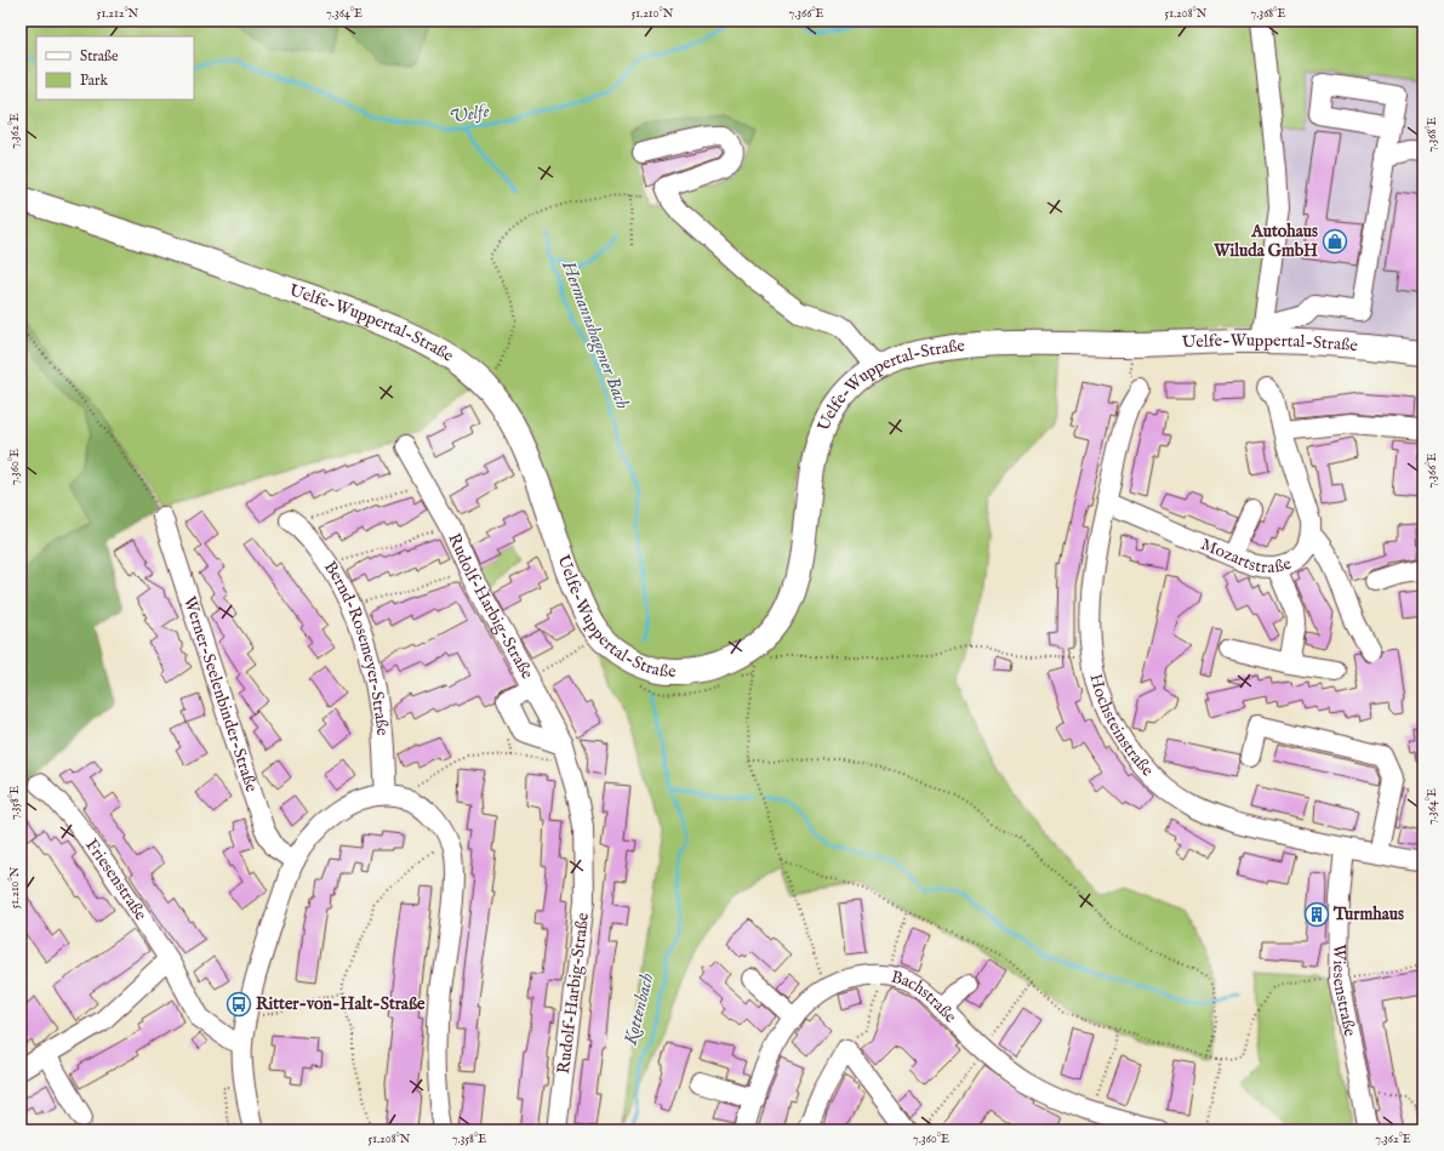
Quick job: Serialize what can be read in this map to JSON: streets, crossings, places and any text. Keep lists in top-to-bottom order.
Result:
{
  "streets": {
    "main road": ["Uelfe-Wuppertal-Straße"],
    "street": [
      "Mozartstraße",
      "Rudolf-Harbig-Straße",
      "Bernd-Rosemeyer-Straße",
      "Werner-Seelenbinder-Straße",
      "Hochsteinstraße",
      "Friesenstraße",
      "Wiesenstraße",
      "Bachstraße"
    ]
  },
  "crossings": [
    ["Mozartstraße", "Hochsteinstraße"],
    ["Hochsteinstraße", "Wiesenstraße"]
  ],
  "water": ["Uelfe", "Hermannshagener Bach", "Kottenbach"],
  "places": {
    "shop": ["Autohaus Wiluda GmbH"],
    "building": ["Turmhaus"],
    "bus stop": ["Ritter-von-Halt-Straße"]
  },
  "legend": ["Straße", "Park"],
  "coordinates": [
    "51.212°N",
    "7.364°E",
    "51.210°N",
    "7.366°E",
    "51.208°N",
    "7.368°E",
    "7.362°E",
    "7.360°E",
    "7.358°E"
  ]
}
